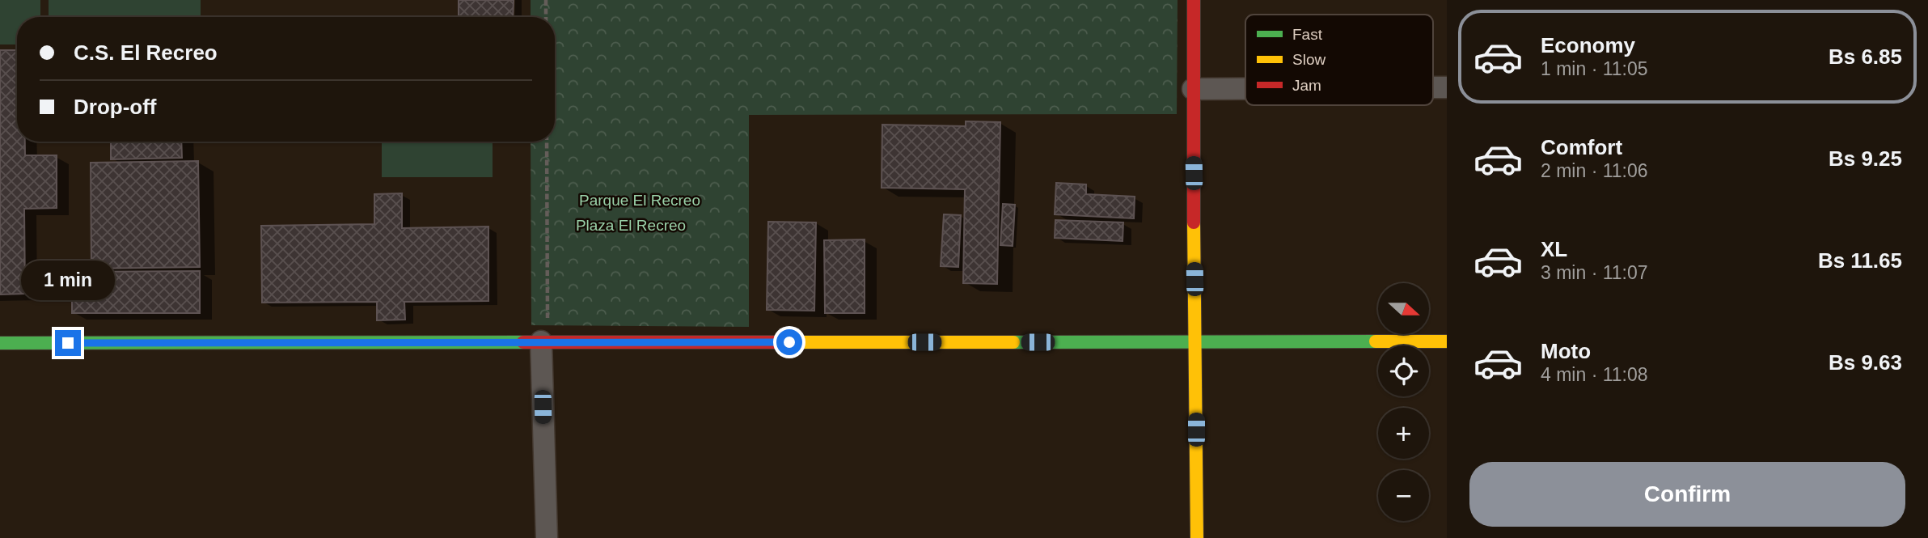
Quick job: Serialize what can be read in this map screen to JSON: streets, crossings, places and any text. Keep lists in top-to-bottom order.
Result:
{
  "parks": ["Parque El Recreo", "Plaza El Recreo"],
  "legend": ["Fast", "Slow", "Jam"],
  "north": "right",
  "page": {
    "list": [
      {
        "name": "Economy",
        "note": "1 min · 11:05",
        "value": "Bs 6.85"
      },
      {
        "name": "Comfort",
        "note": "2 min · 11:06",
        "value": "Bs 9.25"
      },
      {
        "name": "XL",
        "note": "3 min · 11:07",
        "value": "Bs 11.65"
      },
      {
        "name": "Moto",
        "note": "4 min · 11:08",
        "value": "Bs 9.63"
      }
    ],
    "banner": ["C.S. El Recreo", "Drop-off"],
    "bubble": "1 min",
    "map_buttons": ["+", "−"],
    "buttons": "Confirm"
  }
}
